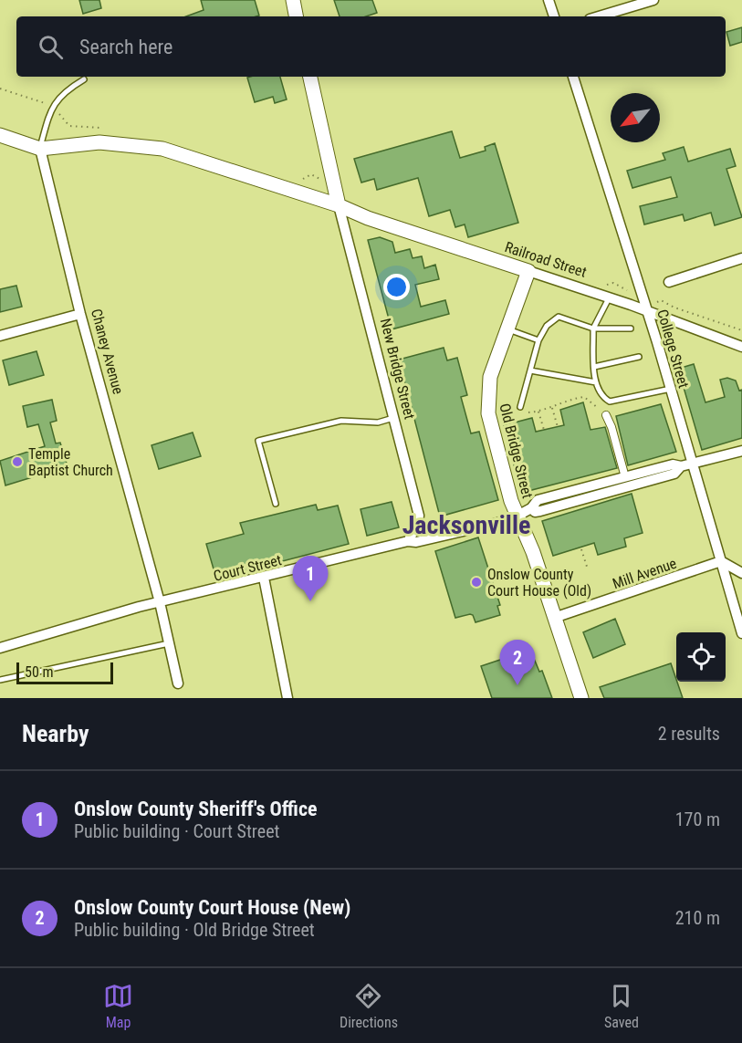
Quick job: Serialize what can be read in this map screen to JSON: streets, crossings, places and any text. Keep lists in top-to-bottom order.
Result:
{
  "streets": {
    "main road": ["Railroad Street", "New Bridge Street", "Old Bridge Street"],
    "street": [
      "College Street",
      "Chaney Avenue",
      "Court Street",
      "Mill Avenue"
    ]
  },
  "crossings": [
    ["Railroad Street", "College Street"],
    ["Railroad Street", "Chaney Avenue"],
    ["Railroad Street", "New Bridge Street"],
    ["Railroad Street", "Old Bridge Street"],
    ["College Street", "Court Street"],
    ["College Street", "Mill Avenue"],
    ["Chaney Avenue", "Court Street"],
    ["New Bridge Street", "Court Street"],
    ["Old Bridge Street", "Court Street"],
    ["Old Bridge Street", "Mill Avenue"]
  ],
  "districts": ["Jacksonville"],
  "places": ["Temple Baptist Church", "Onslow County Court House (Old)"],
  "scale_bar": "50 m",
  "north": "bottom left",
  "page": {
    "search": "Search here",
    "pins": ["1", "2"],
    "scale": "50 m",
    "heading": ["Nearby", "2 results"],
    "list": [
      {
        "mark": "1",
        "name": "Onslow County Sheriff's Office",
        "note": "Public building · Court Street",
        "value": "170 m"
      },
      {
        "mark": "2",
        "name": "Onslow County Court House (New)",
        "note": "Public building · Old Bridge Street",
        "value": "210 m"
      }
    ],
    "nav": ["Map", "Directions", "Saved"]
  }
}
